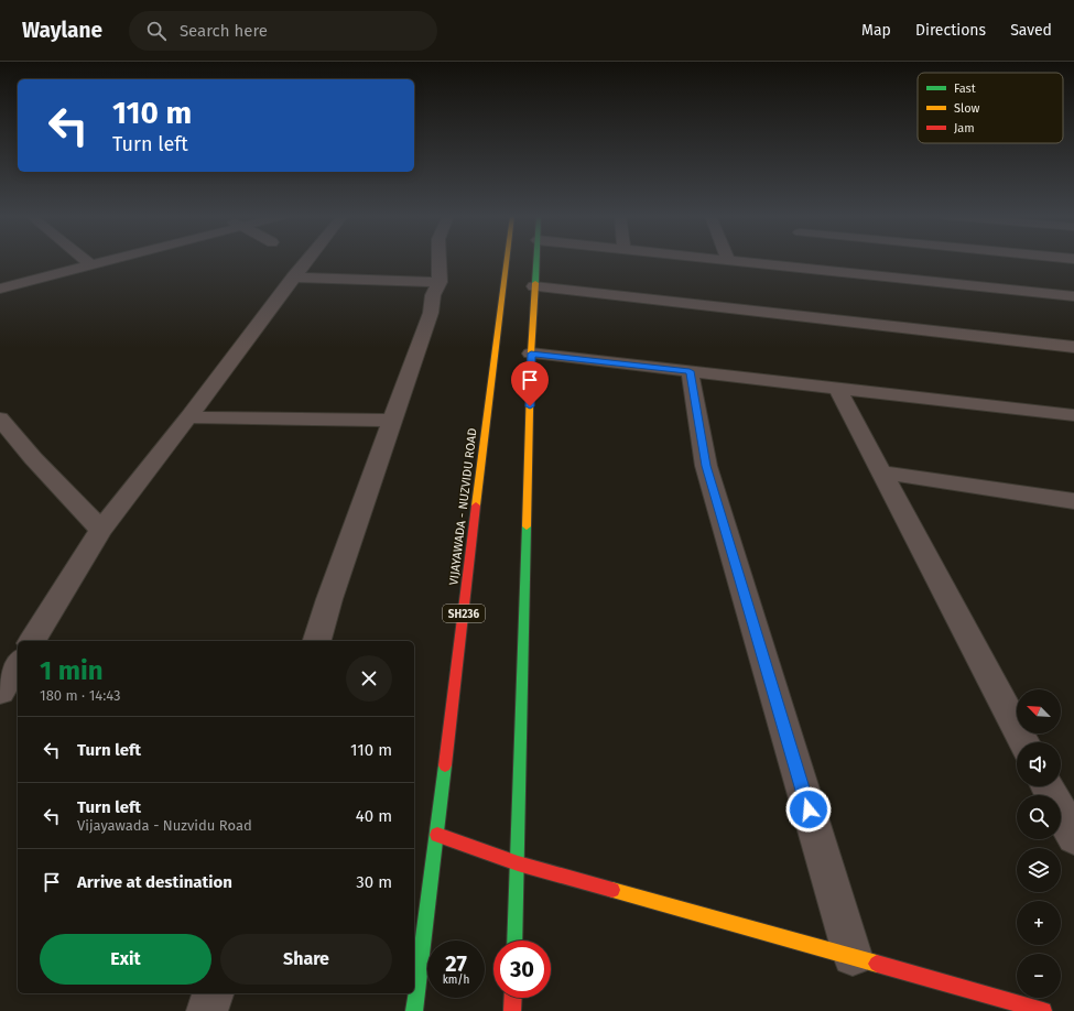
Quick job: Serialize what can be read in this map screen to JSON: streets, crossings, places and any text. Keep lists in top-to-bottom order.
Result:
{
  "streets": {
    "main road": ["VIJAYAWADA - NUZVIDU ROAD", "SH236"]
  },
  "legend": ["Fast", "Slow", "Jam"],
  "north": "top left",
  "page": {
    "header": "Waylane",
    "search": "Search here",
    "nav": ["Map", "Directions", "Saved"],
    "turn": ["110 m", "Turn left"],
    "heading": ["1 min", "180 m · 14:43"],
    "map_buttons": ["+", "−"],
    "list": [
      {
        "name": "Turn left",
        "value": "110 m"
      },
      {
        "name": "Turn left",
        "note": "Vijayawada - Nuzvidu Road",
        "value": "40 m"
      },
      {
        "name": "Arrive at destination",
        "value": "30 m"
      }
    ],
    "buttons": ["Exit", "Share"],
    "speed": "27 km/h",
    "limit": "30"
  }
}
